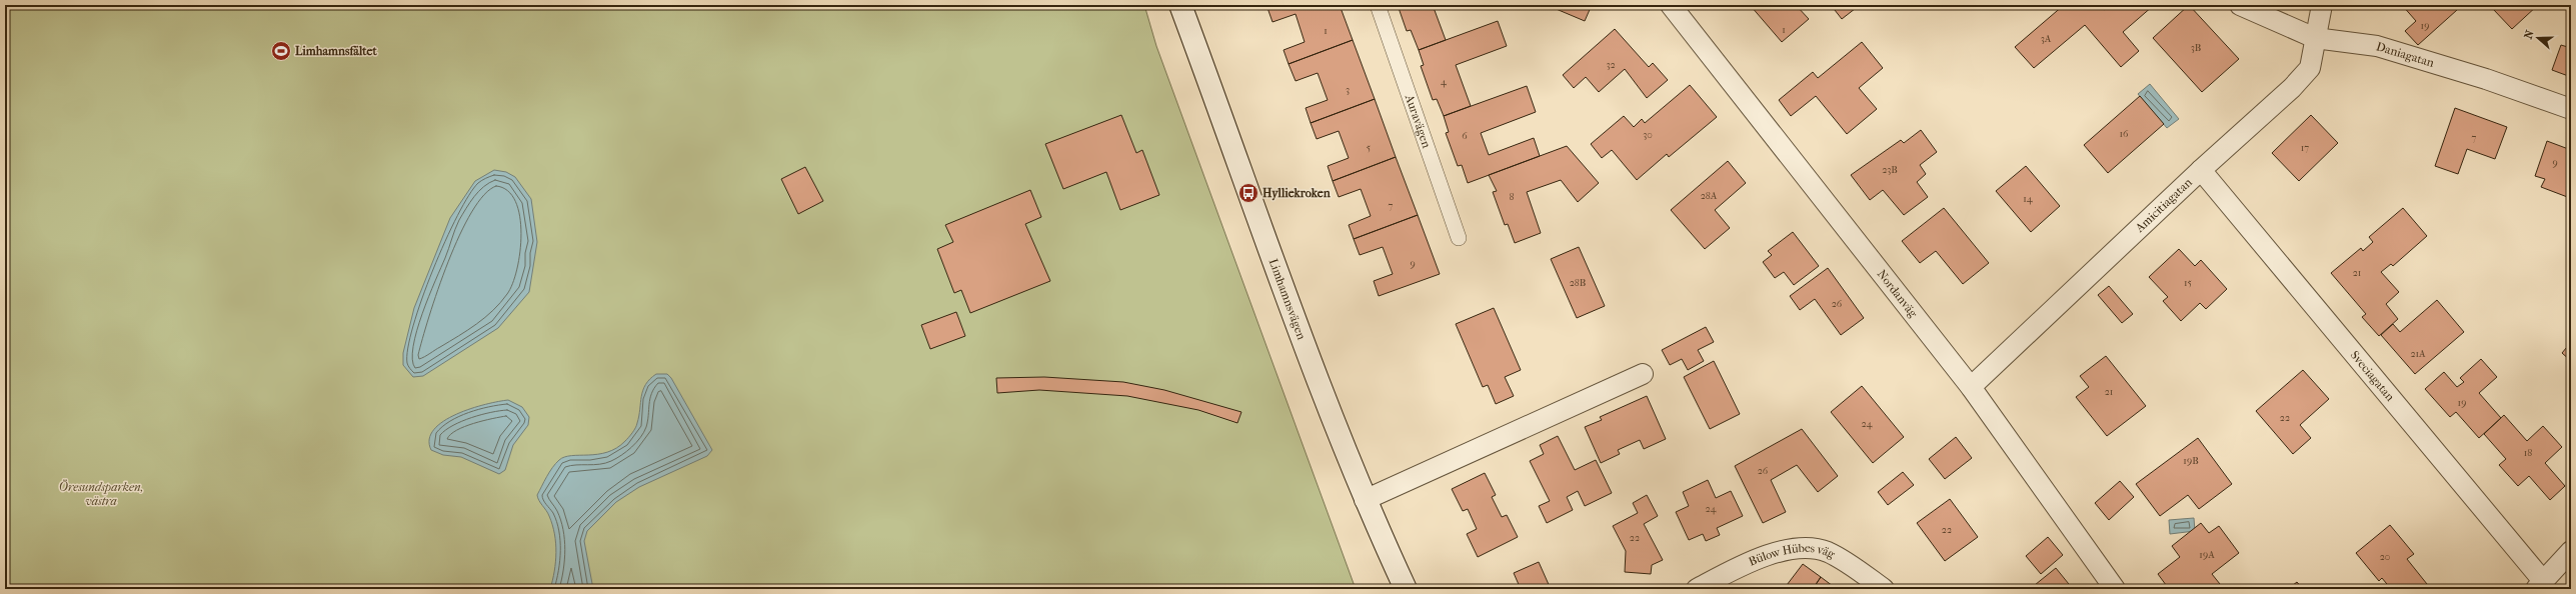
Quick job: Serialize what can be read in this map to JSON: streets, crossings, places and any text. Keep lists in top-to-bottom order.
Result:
{
  "streets": {
    "main road": ["Limhamnsvägen"],
    "street": [
      "Daniagatan",
      "Auravägen",
      "Amicitiagatan",
      "Nordanväg",
      "Sveciagatan",
      "Bülow Hübes väg"
    ]
  },
  "crossings": [
    ["Daniagatan", "Amicitiagatan"],
    ["Amicitiagatan", "Nordanväg"],
    ["Amicitiagatan", "Sveciagatan"]
  ],
  "parks": ["Öresundsparken, västra"],
  "places": {
    "sports": ["Limhamnsfältet"],
    "bus stop": ["Hylliekroken"]
  },
  "house_numbers": [
    "19",
    "1",
    "1",
    "3A",
    "3B",
    "32",
    "4",
    "3",
    "16",
    "30",
    "6",
    "7",
    "5",
    "17",
    "9",
    "23B",
    "28A",
    "8",
    "14",
    "7",
    "9",
    "21",
    "28B",
    "15",
    "26",
    "21A",
    "21",
    "19",
    "22",
    "24",
    "18",
    "19B",
    "26",
    "24",
    "22",
    "22",
    "19A",
    "20"
  ],
  "north": "left"
}
